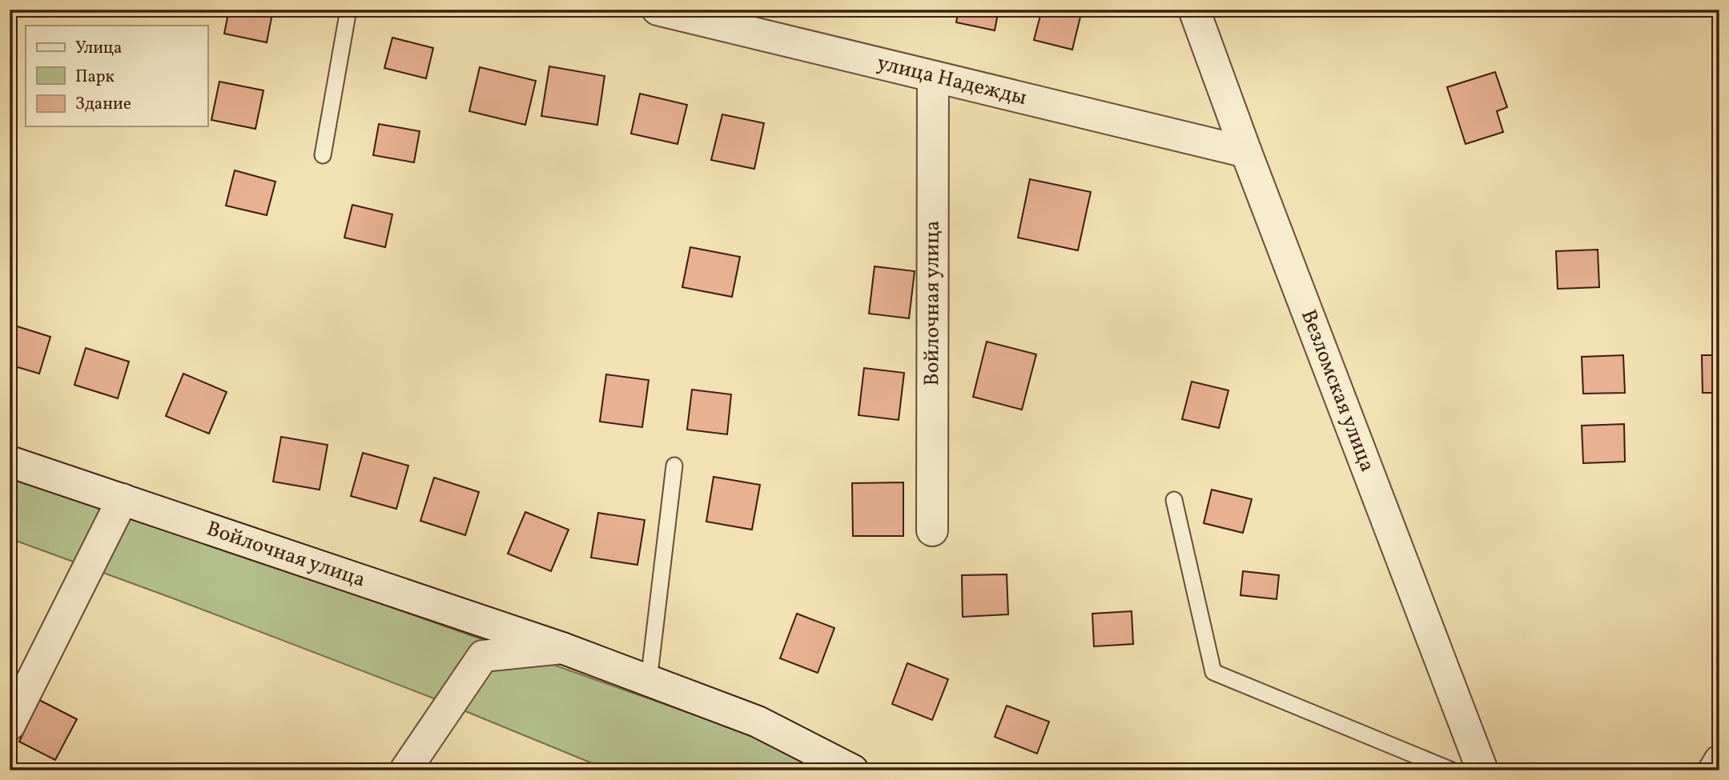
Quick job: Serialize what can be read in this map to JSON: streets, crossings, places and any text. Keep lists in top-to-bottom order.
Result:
{
  "streets": {
    "street": ["улица Надежды", "Войлочная улица", "Везломская улица"]
  },
  "crossings": [
    ["улица Надежды", "Войлочная улица"],
    ["улица Надежды", "Везломская улица"]
  ],
  "legend": ["Улица", "Парк", "Здание"]
}
